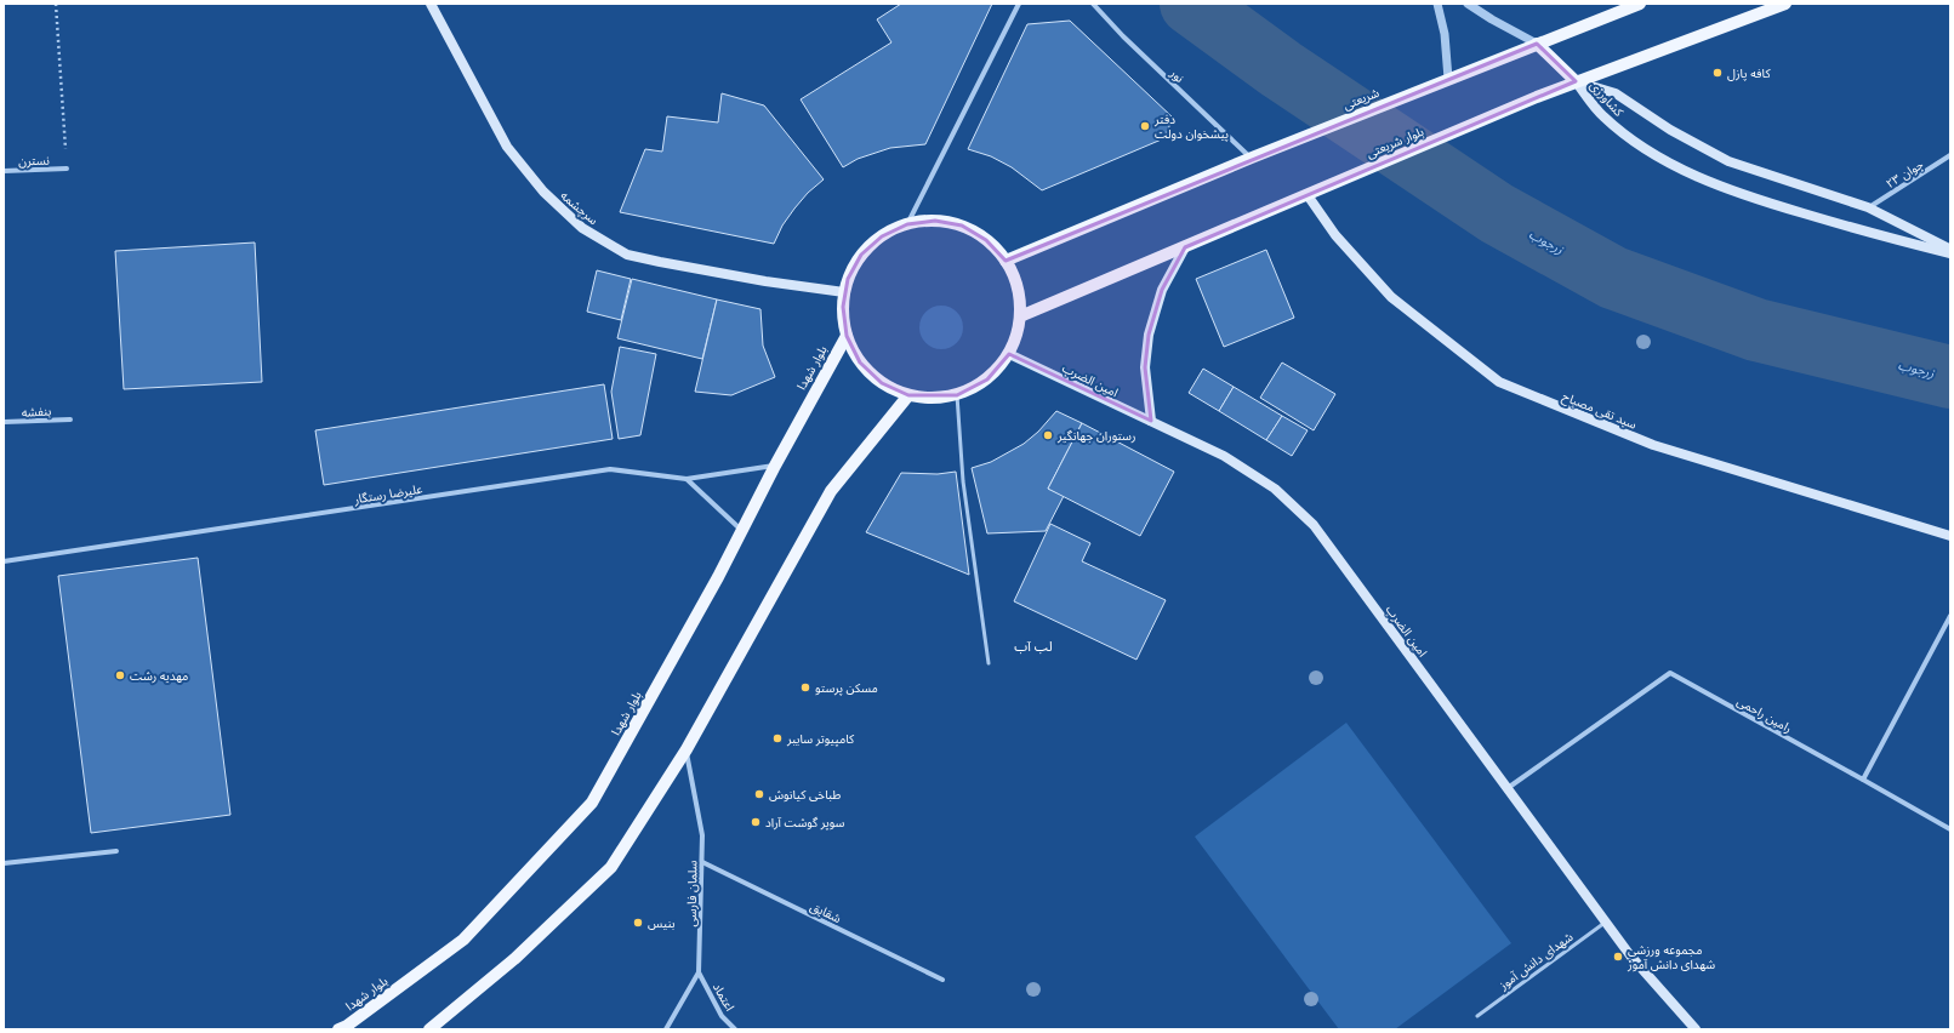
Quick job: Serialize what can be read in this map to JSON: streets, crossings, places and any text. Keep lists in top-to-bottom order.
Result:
{
  "streets": {
    "main road": [
      "شریعتی",
      "کشاورزی",
      "بلوار شریعتی",
      "سرچشمه",
      "بلوار شهدا",
      "امین الضرب",
      "سید تقی مصباح"
    ],
    "street": [
      "نور",
      "نسترن",
      "جوان ۲۳",
      "بنفشه",
      "علیرضا رستگار",
      "رامین راحمی",
      "سلمان فارسی",
      "شقایق",
      "اعتماد"
    ],
    "lane": ["شهدای دانش آموز"]
  },
  "crossings": [
    ["نور", "شریعتی"],
    ["کشاورزی", "بلوار شریعتی"],
    ["کشاورزی", "جوان ۲۳"],
    ["بلوار شریعتی", "سید تقی مصباح"],
    ["بلوار شهدا", "علیرضا رستگار"],
    ["امین الضرب", "رامین راحمی"],
    ["امین الضرب", "شهدای دانش آموز"],
    ["سلمان فارسی", "شقایق"],
    ["سلمان فارسی", "اعتماد"]
  ],
  "districts": ["لب آب"],
  "water": ["زرجوب"],
  "places": [
    "کافه پازل",
    "دفتر پیشخوان دولت",
    "رستوران جهانگیر",
    "مهدیه رشت",
    "مسکن پرستو",
    "کامپیوتر سایبر",
    "طباخی کیانوش",
    "سوپر گوشت آراد",
    "بنیس",
    "مجموعه ورزشی شهدای دانش آموز"
  ]
}
